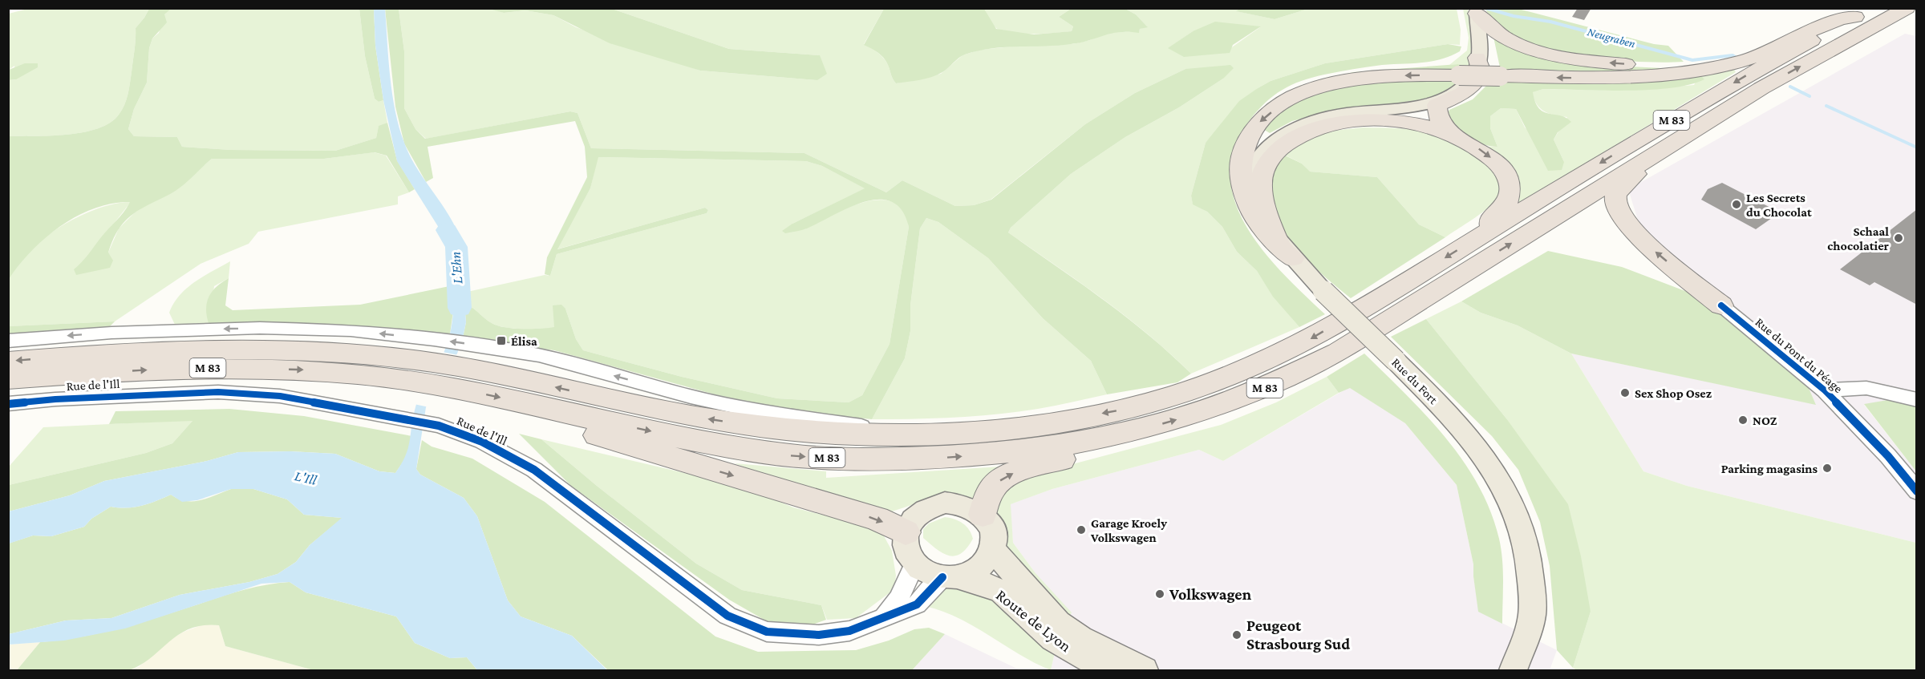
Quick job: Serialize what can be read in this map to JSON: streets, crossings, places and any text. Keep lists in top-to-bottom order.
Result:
{
  "streets": {
    "highway": ["M 83"],
    "main road": ["Rue du Fort", "Route de Lyon"],
    "street": ["Rue du Pont du Péage", "Rue de l'Ill"]
  },
  "crossings": [
    ["Rue de l'Ill", "Route de Lyon"]
  ],
  "water": ["Neugraben", "L'Ehn", "L'Ill"],
  "places": {
    "other": [
      "Les Secrets du Chocolat",
      "Schaal chocolatier",
      "Sex Shop Osez",
      "NOZ",
      "Parking magasins",
      "Garage Kroely Volkswagen",
      "Volkswagen",
      "Peugeot Strasbourg Sud"
    ],
    "transit": ["Élisa"]
  }
}
